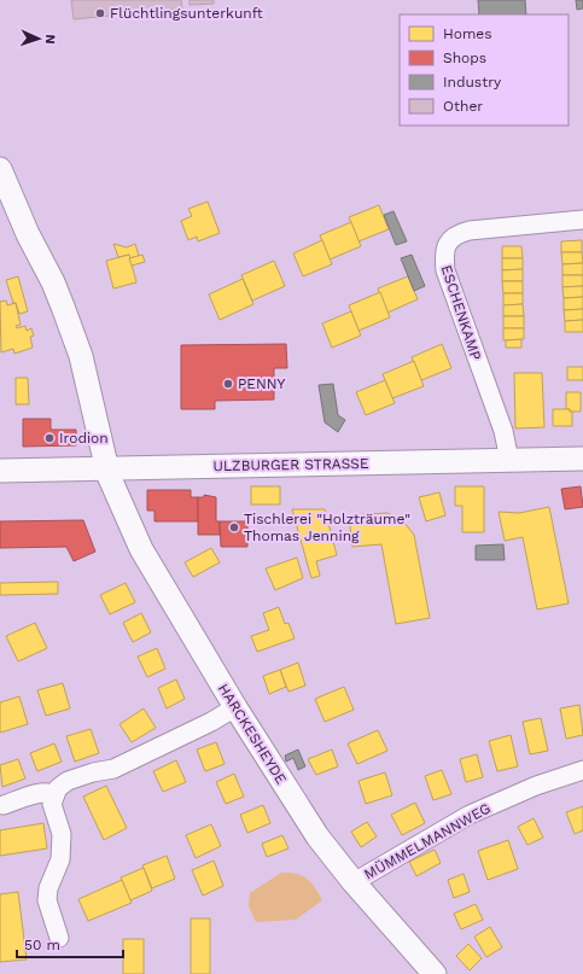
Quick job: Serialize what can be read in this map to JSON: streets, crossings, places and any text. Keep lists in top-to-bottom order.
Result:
{
  "streets": {
    "main road": ["ULZBURGER STRASSE", "HARCKESHEYDE"],
    "street": ["ESCHENKAMP", "MÜMMELMANNWEG"]
  },
  "crossings": [
    ["ESCHENKAMP", "ULZBURGER STRASSE"],
    ["ULZBURGER STRASSE", "HARCKESHEYDE"],
    ["HARCKESHEYDE", "MÜMMELMANNWEG"]
  ],
  "places": [
    "Flüchtlingsunterkunft",
    "PENNY",
    "Irodion",
    "Tischlerei \"Holzträume\" Thomas Jenning"
  ],
  "legend": [
    "Homes",
    "Shops",
    "Industry",
    "Other"
  ],
  "scale_bar": "50 m",
  "north": "right"
}
